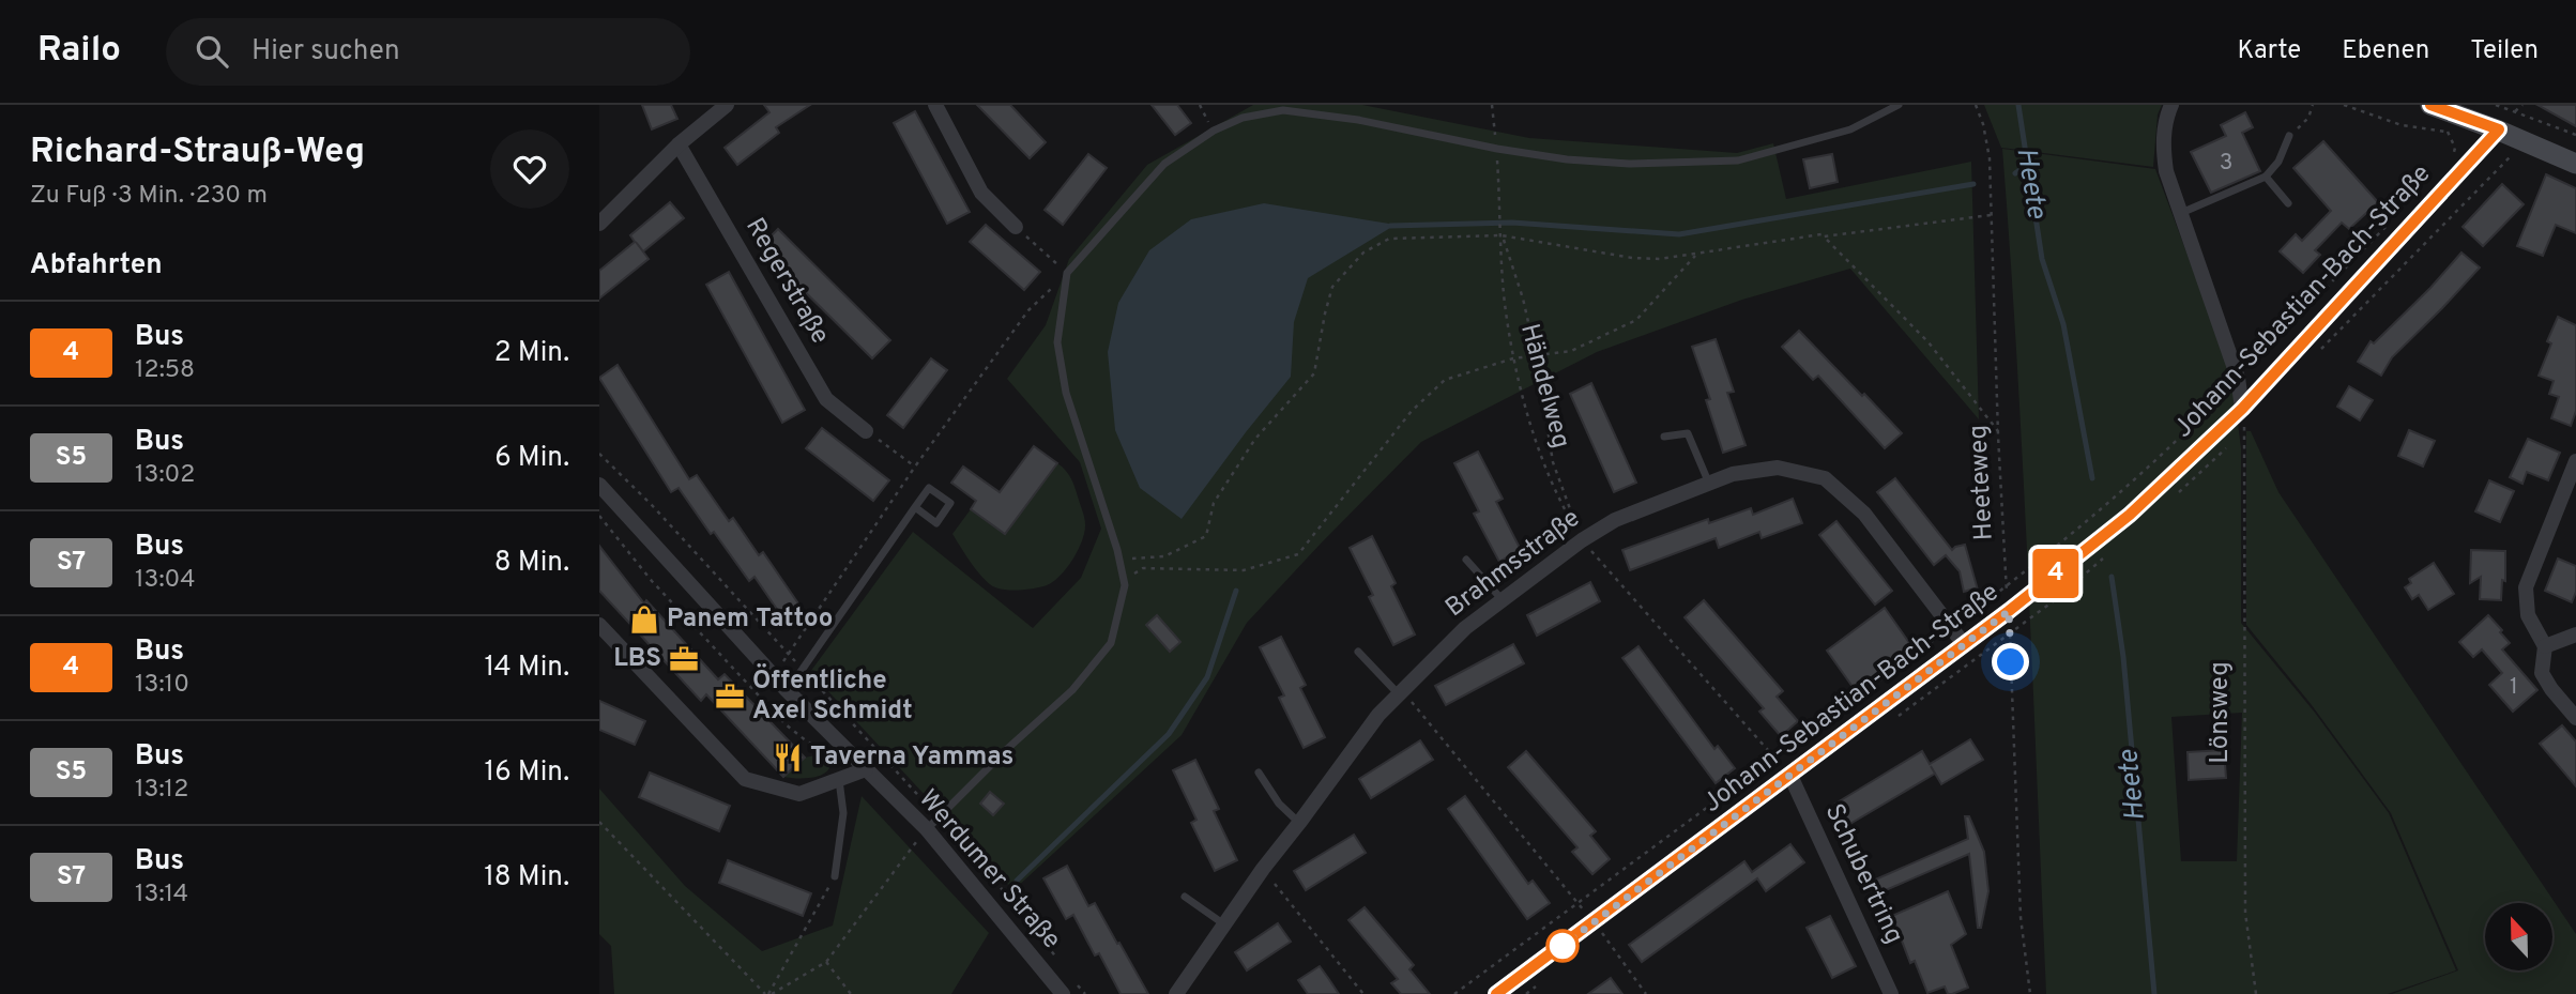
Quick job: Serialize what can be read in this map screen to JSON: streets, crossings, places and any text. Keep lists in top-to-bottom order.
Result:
{
  "streets": {
    "street": [
      "Regerstraße",
      "Johann-Sebastian-Bach-Straße",
      "Brahmsstraße",
      "Werdumer Straße",
      "Schubertring"
    ],
    "path": ["Händelweg", "Heeteweg", "Lönsweg"]
  },
  "crossings": [
    ["Johann-Sebastian-Bach-Straße", "Händelweg"],
    ["Johann-Sebastian-Bach-Straße", "Heeteweg"],
    ["Johann-Sebastian-Bach-Straße", "Brahmsstraße"],
    ["Johann-Sebastian-Bach-Straße", "Schubertring"],
    ["Händelweg", "Brahmsstraße"],
    ["Händelweg", "Schubertring"]
  ],
  "water": ["Heete"],
  "places": {
    "shop": ["Panem Tattoo"],
    "office": ["LBS", "Öffentliche Axel Schmidt"],
    "restaurant": ["Taverna Yammas"]
  },
  "lines": ["bus line 4"],
  "house_numbers": ["3", "1"],
  "north": "top",
  "page": {
    "header": "Railo",
    "search": "Hier suchen",
    "nav": ["Karte", "Ebenen", "Teilen"],
    "heading": [
      ["Richard-Strauß-Weg", "Zu Fuß · 3 Min. · 230 m"],
      "Abfahrten"
    ],
    "on_map": "4",
    "list": [
      {
        "mark": "4",
        "name": "Bus",
        "note": "12:58",
        "value": "2 Min."
      },
      {
        "mark": "S5",
        "name": "Bus",
        "note": "13:02",
        "value": "6 Min."
      },
      {
        "mark": "S7",
        "name": "Bus",
        "note": "13:04",
        "value": "8 Min."
      },
      {
        "mark": "4",
        "name": "Bus",
        "note": "13:10",
        "value": "14 Min."
      },
      {
        "mark": "S5",
        "name": "Bus",
        "note": "13:12",
        "value": "16 Min."
      },
      {
        "mark": "S7",
        "name": "Bus",
        "note": "13:14",
        "value": "18 Min."
      }
    ]
  }
}
